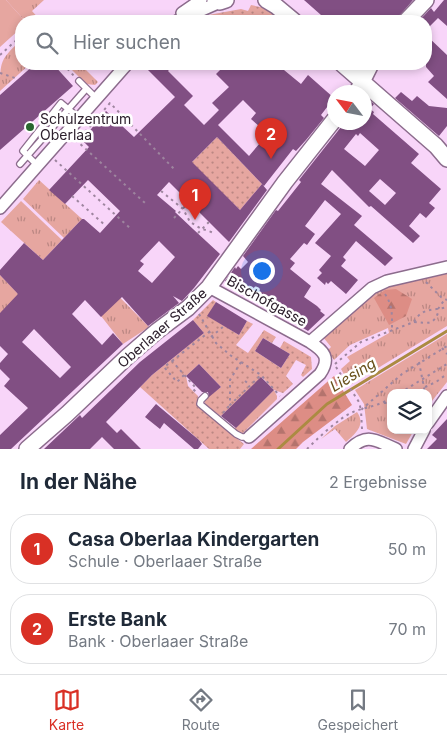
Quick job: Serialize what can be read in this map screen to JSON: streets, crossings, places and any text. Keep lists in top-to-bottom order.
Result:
{
  "streets": {
    "main road": ["Oberlaaer Straße"],
    "street": ["Bischofgasse"]
  },
  "crossings": [
    ["Bischofgasse", "Oberlaaer Straße"]
  ],
  "water": ["Liesing"],
  "places": ["Schulzentrum Oberlaa"],
  "north": "top left",
  "page": {
    "search": "Hier suchen",
    "pins": ["2", "1"],
    "heading": ["In der Nähe", "2 Ergebnisse"],
    "list": [
      {
        "mark": "1",
        "name": "Casa Oberlaa Kindergarten",
        "note": "Schule · Oberlaaer Straße",
        "value": "50 m"
      },
      {
        "mark": "2",
        "name": "Erste Bank",
        "note": "Bank · Oberlaaer Straße",
        "value": "70 m"
      }
    ],
    "nav": ["Karte", "Route", "Gespeichert"]
  }
}
